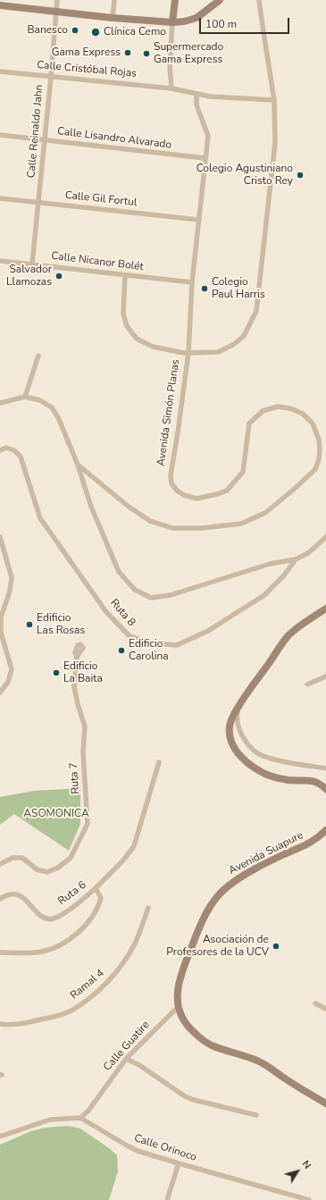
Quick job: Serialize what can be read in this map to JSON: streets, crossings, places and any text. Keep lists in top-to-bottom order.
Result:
{
  "streets": {
    "street": [
      "Calle Cristóbal Rojas",
      "Calle Reinaldo Jahn",
      "Calle Lisandro Alvarado",
      "Calle Gil Fortul",
      "Calle Nicanor Bolét",
      "Avenida Simón Planas",
      "Ruta 8",
      "Ruta 7",
      "Avenida Suapure",
      "Ruta 6",
      "Ramal 4",
      "Calle Guatire",
      "Calle Orinoco"
    ]
  },
  "crossings": [
    ["Calle Cristóbal Rojas", "Calle Reinaldo Jahn"],
    ["Calle Cristóbal Rojas", "Avenida Simón Planas"],
    ["Calle Reinaldo Jahn", "Calle Lisandro Alvarado"],
    ["Calle Reinaldo Jahn", "Calle Gil Fortul"],
    ["Calle Reinaldo Jahn", "Calle Nicanor Bolét"],
    ["Calle Lisandro Alvarado", "Avenida Simón Planas"],
    ["Calle Gil Fortul", "Avenida Simón Planas"],
    ["Calle Nicanor Bolét", "Avenida Simón Planas"],
    ["Avenida Suapure", "Calle Guatire"],
    ["Calle Guatire", "Calle Orinoco"]
  ],
  "parks": ["ASOMONICA"],
  "places": [
    "Banesco",
    "Clínica Cemo",
    "Gama Express",
    "Supermercado Gama Express",
    "Colegio Agustiniano Cristo Rey",
    "Salvador Llamozas",
    "Colegio Paul Harris",
    "Edificio Las Rosas",
    "Edificio Carolina",
    "Edificio La Baita",
    "Asociación de Profesores de la UCV"
  ],
  "scale_bar": "100 m",
  "north": "top right"
}
